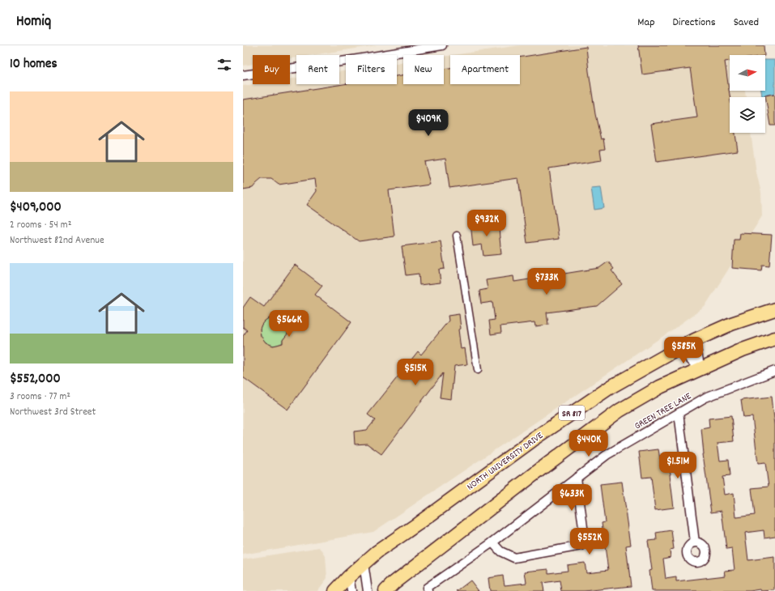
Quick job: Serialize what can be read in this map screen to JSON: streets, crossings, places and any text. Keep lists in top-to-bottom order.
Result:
{
  "streets": {
    "main road": ["SR 817", "NORTH UNIVERSITY DRIVE"],
    "street": ["GREEN TREE LANE"]
  },
  "north": "right",
  "page": {
    "header": "Homiq",
    "nav": ["Map", "Directions", "Saved"],
    "heading": "10 homes",
    "chip": [
      "Buy",
      "Rent",
      "Filters",
      "New",
      "Apartment"
    ],
    "list": [
      {
        "name": "$409,000",
        "note": "2 rooms · 54 m² · Northwest 82nd Avenue"
      },
      {
        "name": "$552,000",
        "note": "3 rooms · 77 m² · Northwest 3rd Street"
      }
    ],
    "price": [
      "$409K",
      "$932K",
      "$733K",
      "$566K",
      "$585K",
      "$515K",
      "$440K",
      "$1.51M",
      "$633K",
      "$552K"
    ]
  }
}
